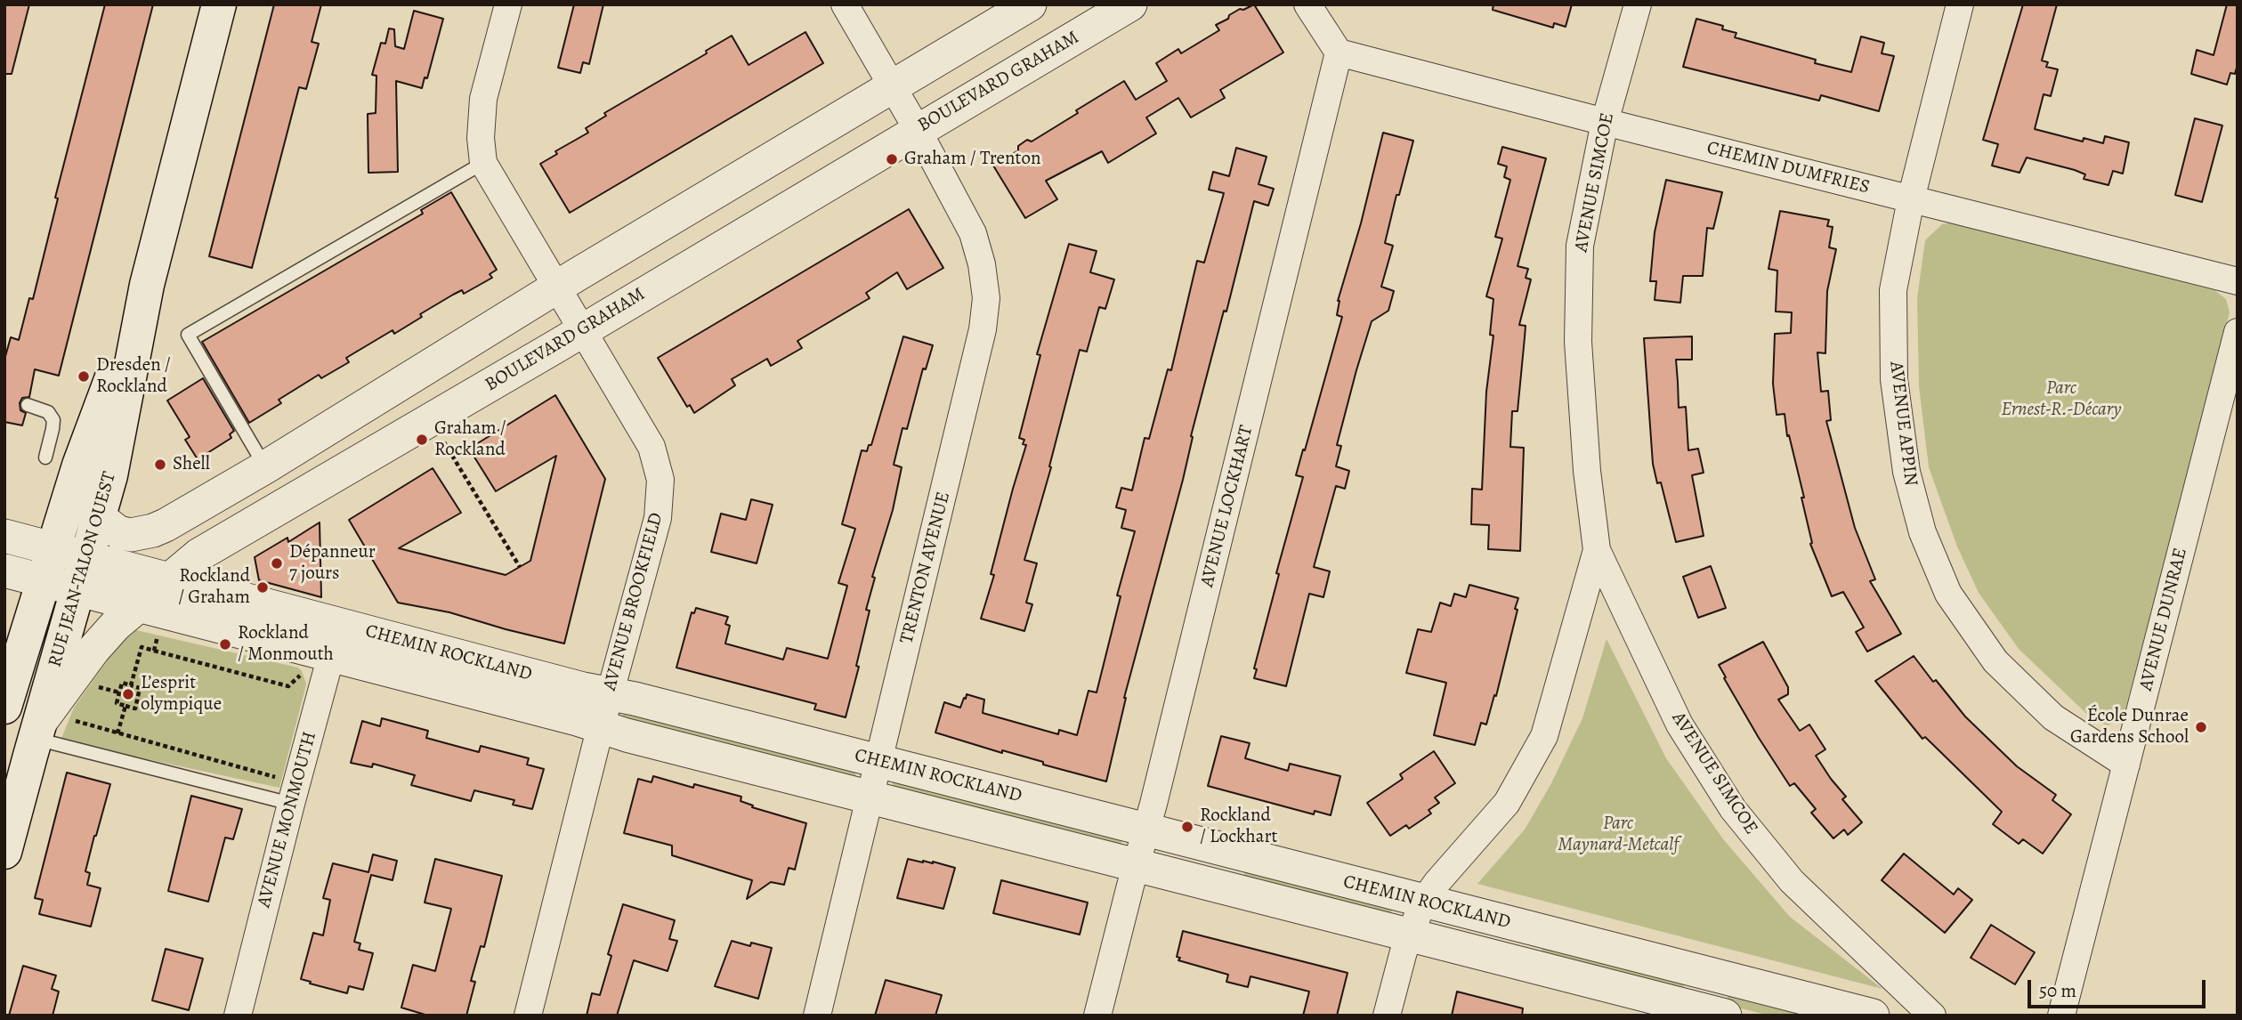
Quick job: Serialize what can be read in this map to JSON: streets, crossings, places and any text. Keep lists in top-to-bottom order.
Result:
{
  "streets": {
    "main road": ["RUE JEAN-TALON OUEST"],
    "street": [
      "BOULEVARD GRAHAM",
      "CHEMIN DUMFRIES",
      "AVENUE SIMCOE",
      "AVENUE APPIN",
      "AVENUE LOCKHART",
      "TRENTON AVENUE",
      "AVENUE BROOKFIELD",
      "AVENUE DUNRAE",
      "CHEMIN ROCKLAND",
      "AVENUE MONMOUTH"
    ]
  },
  "crossings": [
    ["BOULEVARD GRAHAM", "TRENTON AVENUE"],
    ["BOULEVARD GRAHAM", "RUE JEAN-TALON OUEST"],
    ["BOULEVARD GRAHAM", "AVENUE BROOKFIELD"],
    ["BOULEVARD GRAHAM", "CHEMIN ROCKLAND"],
    ["CHEMIN DUMFRIES", "AVENUE SIMCOE"],
    ["CHEMIN DUMFRIES", "AVENUE APPIN"],
    ["CHEMIN DUMFRIES", "AVENUE LOCKHART"],
    ["AVENUE SIMCOE", "CHEMIN ROCKLAND"],
    ["AVENUE APPIN", "AVENUE DUNRAE"],
    ["AVENUE LOCKHART", "CHEMIN ROCKLAND"],
    ["TRENTON AVENUE", "CHEMIN ROCKLAND"],
    ["RUE JEAN-TALON OUEST", "CHEMIN ROCKLAND"],
    ["AVENUE BROOKFIELD", "CHEMIN ROCKLAND"],
    ["CHEMIN ROCKLAND", "AVENUE MONMOUTH"]
  ],
  "parks": ["Parc Ernest-R.-Décary", "Parc Maynard-Metcalf"],
  "places": [
    "Graham / Trenton",
    "Dresden / Rockland",
    "Graham / Rockland",
    "Shell",
    "Dépanneur 7 jours",
    "Rockland / Graham",
    "Rockland / Monmouth",
    "L’esprit olympique",
    "École Dunrae Gardens School",
    "Rockland / Lockhart"
  ],
  "scale_bar": "50 m"
}
